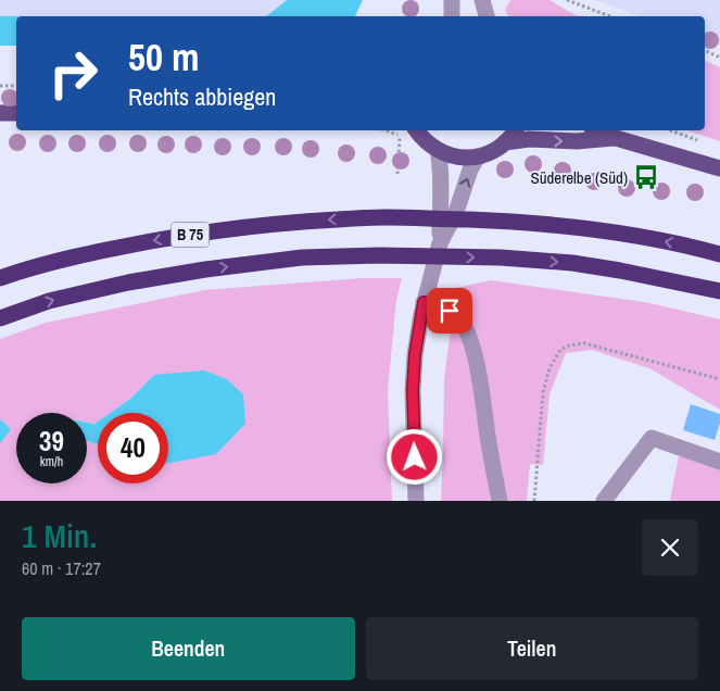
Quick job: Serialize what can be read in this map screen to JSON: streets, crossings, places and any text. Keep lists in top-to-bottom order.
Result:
{
  "streets": {
    "highway": ["B 75"]
  },
  "places": {
    "bus stop": ["Süderelbe (Süd)"]
  },
  "page": {
    "turn": ["50 m", "Rechts abbiegen"],
    "speed": "39 km/h",
    "limit": "40",
    "heading": ["1 Min.", "60 m · 17:27"],
    "buttons": ["Beenden", "Teilen"]
  }
}
